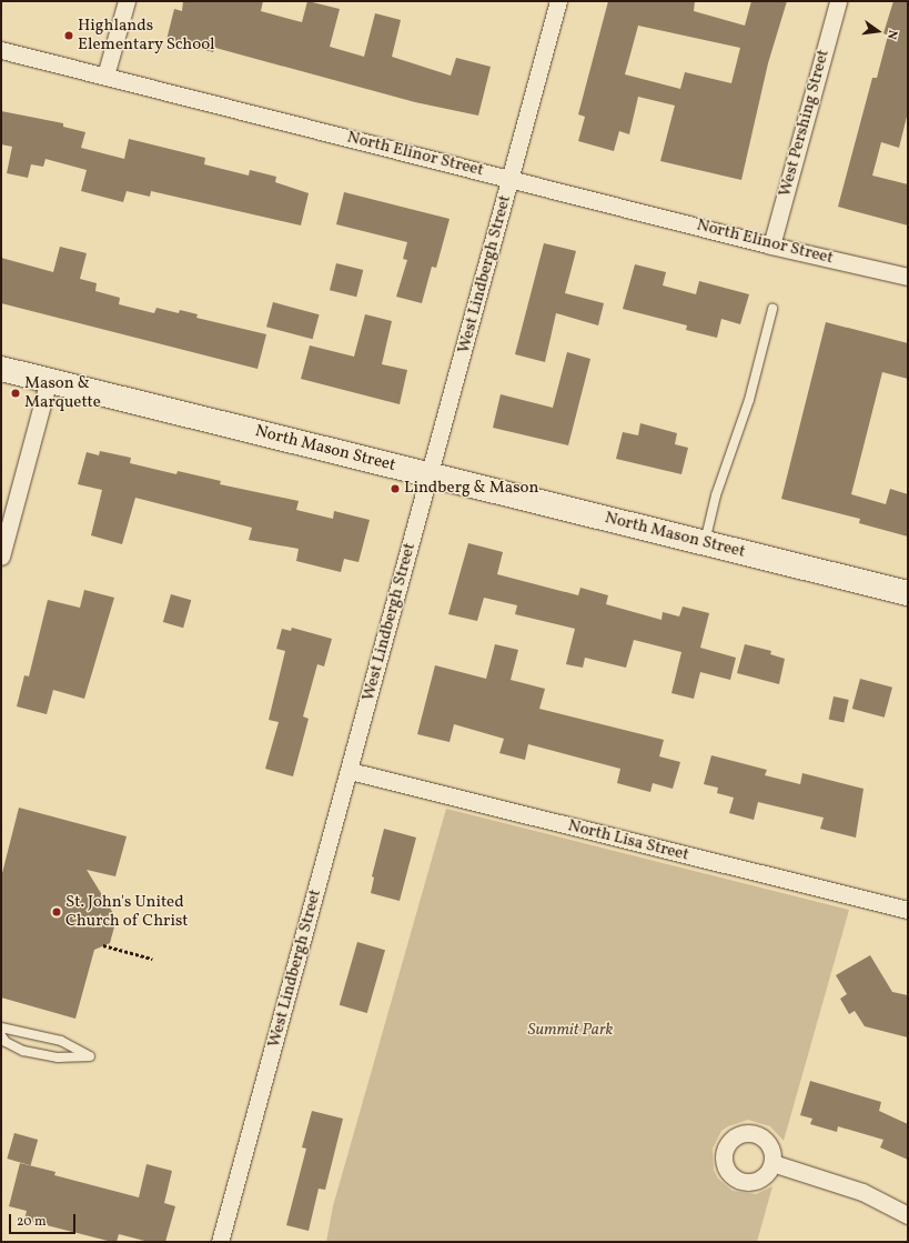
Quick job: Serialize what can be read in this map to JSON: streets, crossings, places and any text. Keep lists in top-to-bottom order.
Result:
{
  "streets": {
    "main road": ["North Mason Street"],
    "street": [
      "West Pershing Street",
      "North Elinor Street",
      "West Lindbergh Street",
      "North Lisa Street"
    ]
  },
  "crossings": [
    ["West Pershing Street", "North Elinor Street"],
    ["North Elinor Street", "West Lindbergh Street"],
    ["West Lindbergh Street", "North Mason Street"],
    ["West Lindbergh Street", "North Lisa Street"]
  ],
  "parks": ["Summit Park"],
  "places": [
    "Highlands Elementary School",
    "Mason & Marquette",
    "Lindberg & Mason",
    "St. John's United Church of Christ"
  ],
  "scale_bar": "20 m",
  "north": "right"
}
